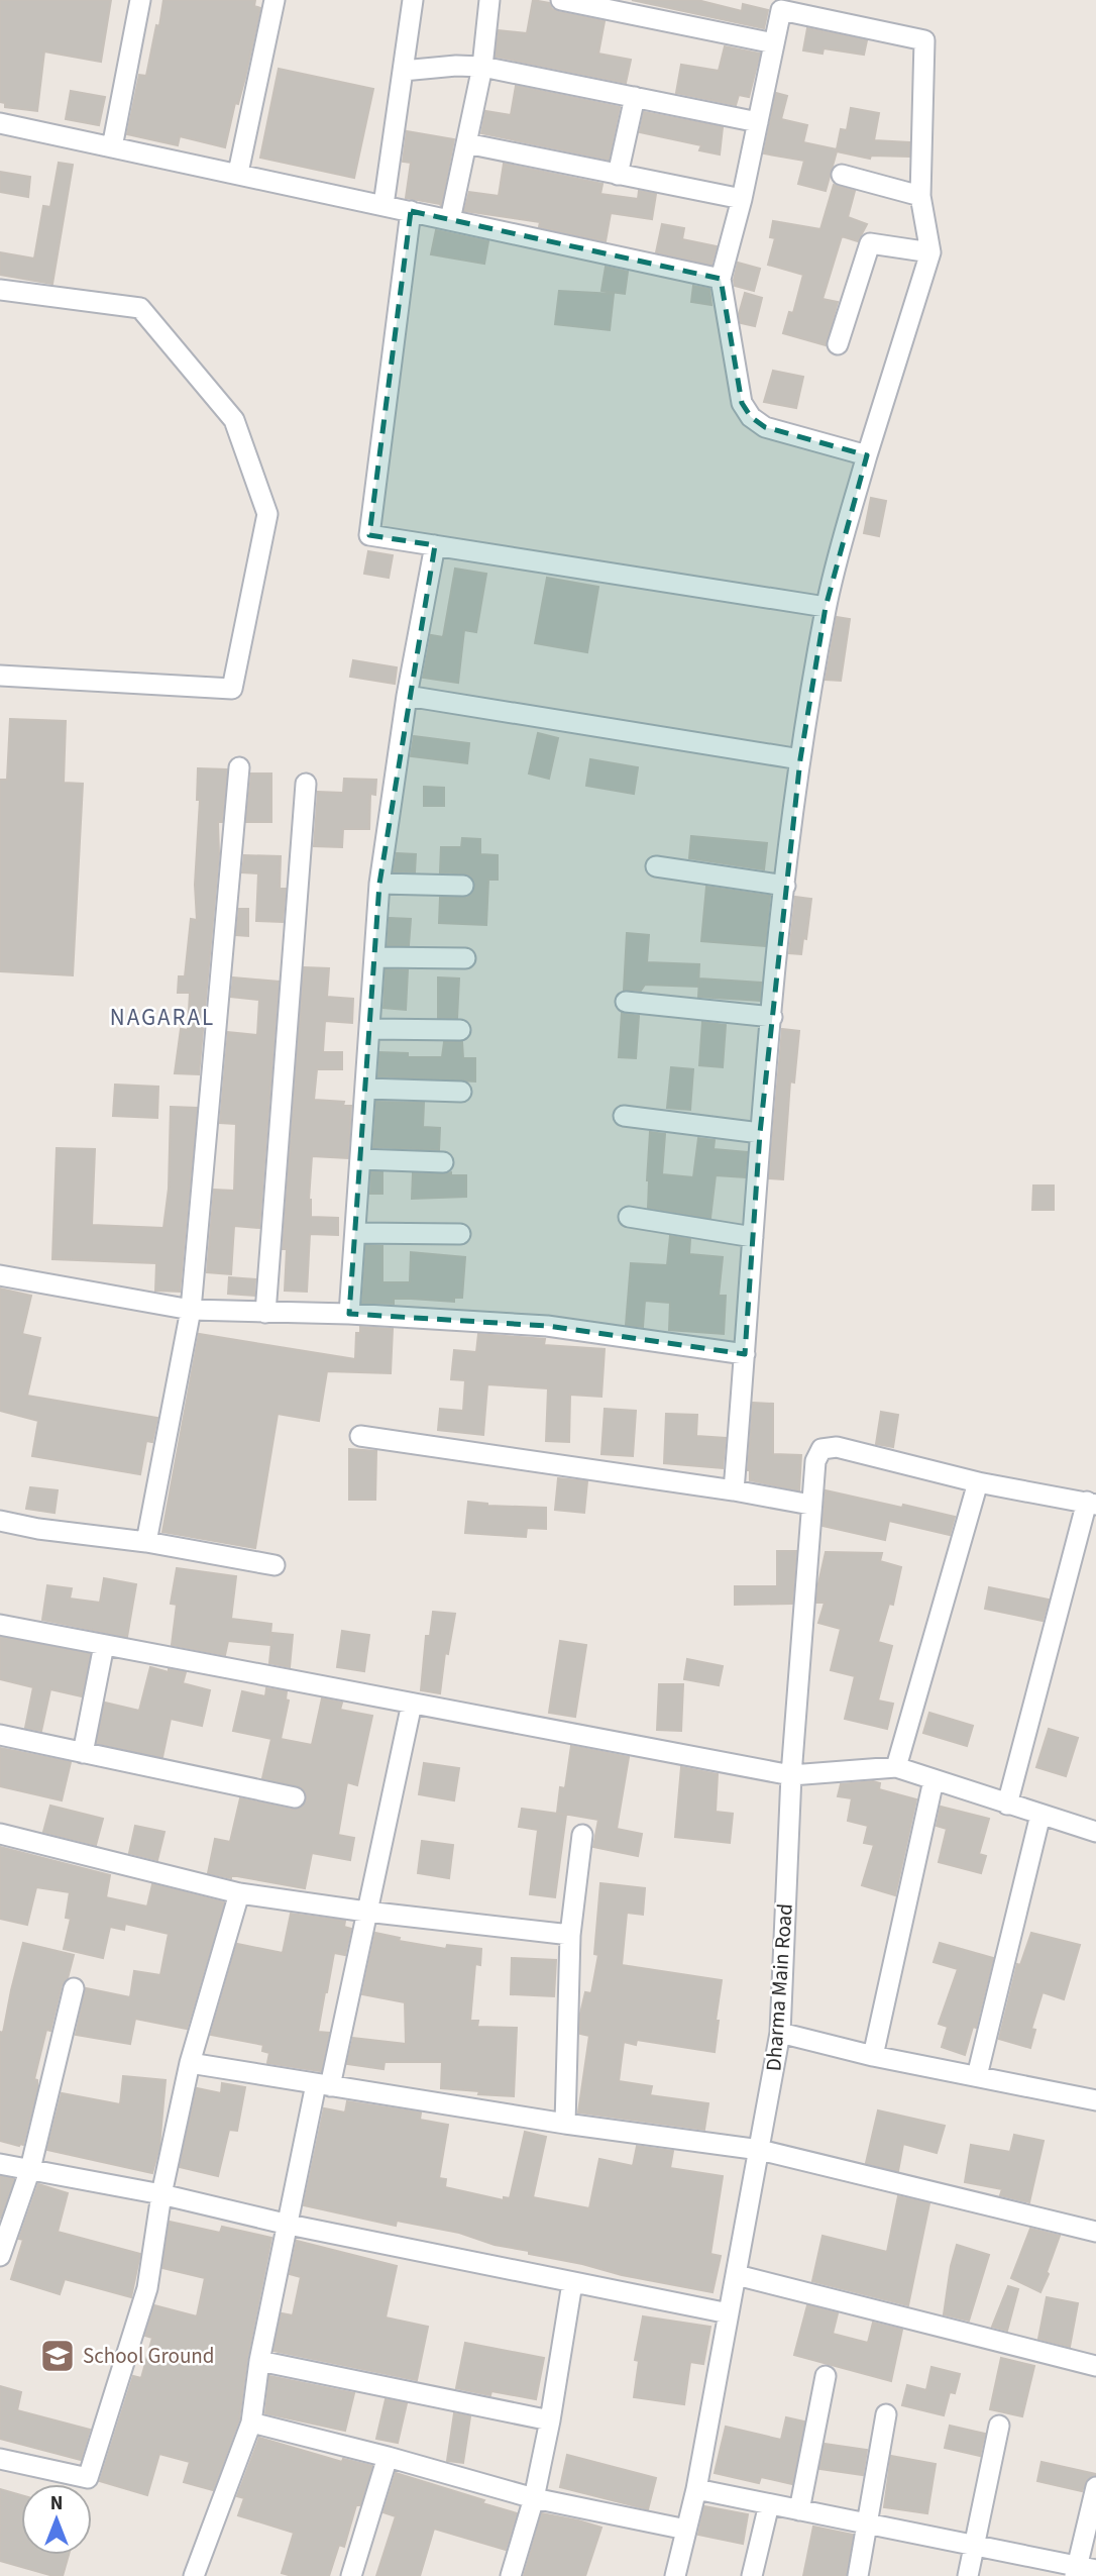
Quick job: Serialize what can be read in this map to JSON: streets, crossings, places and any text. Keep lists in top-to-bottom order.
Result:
{
  "streets": {
    "street": ["Dharma Main Road"]
  },
  "districts": ["NAGARAL"],
  "places": {
    "school or university": ["School Ground"]
  },
  "north": "top"
}
